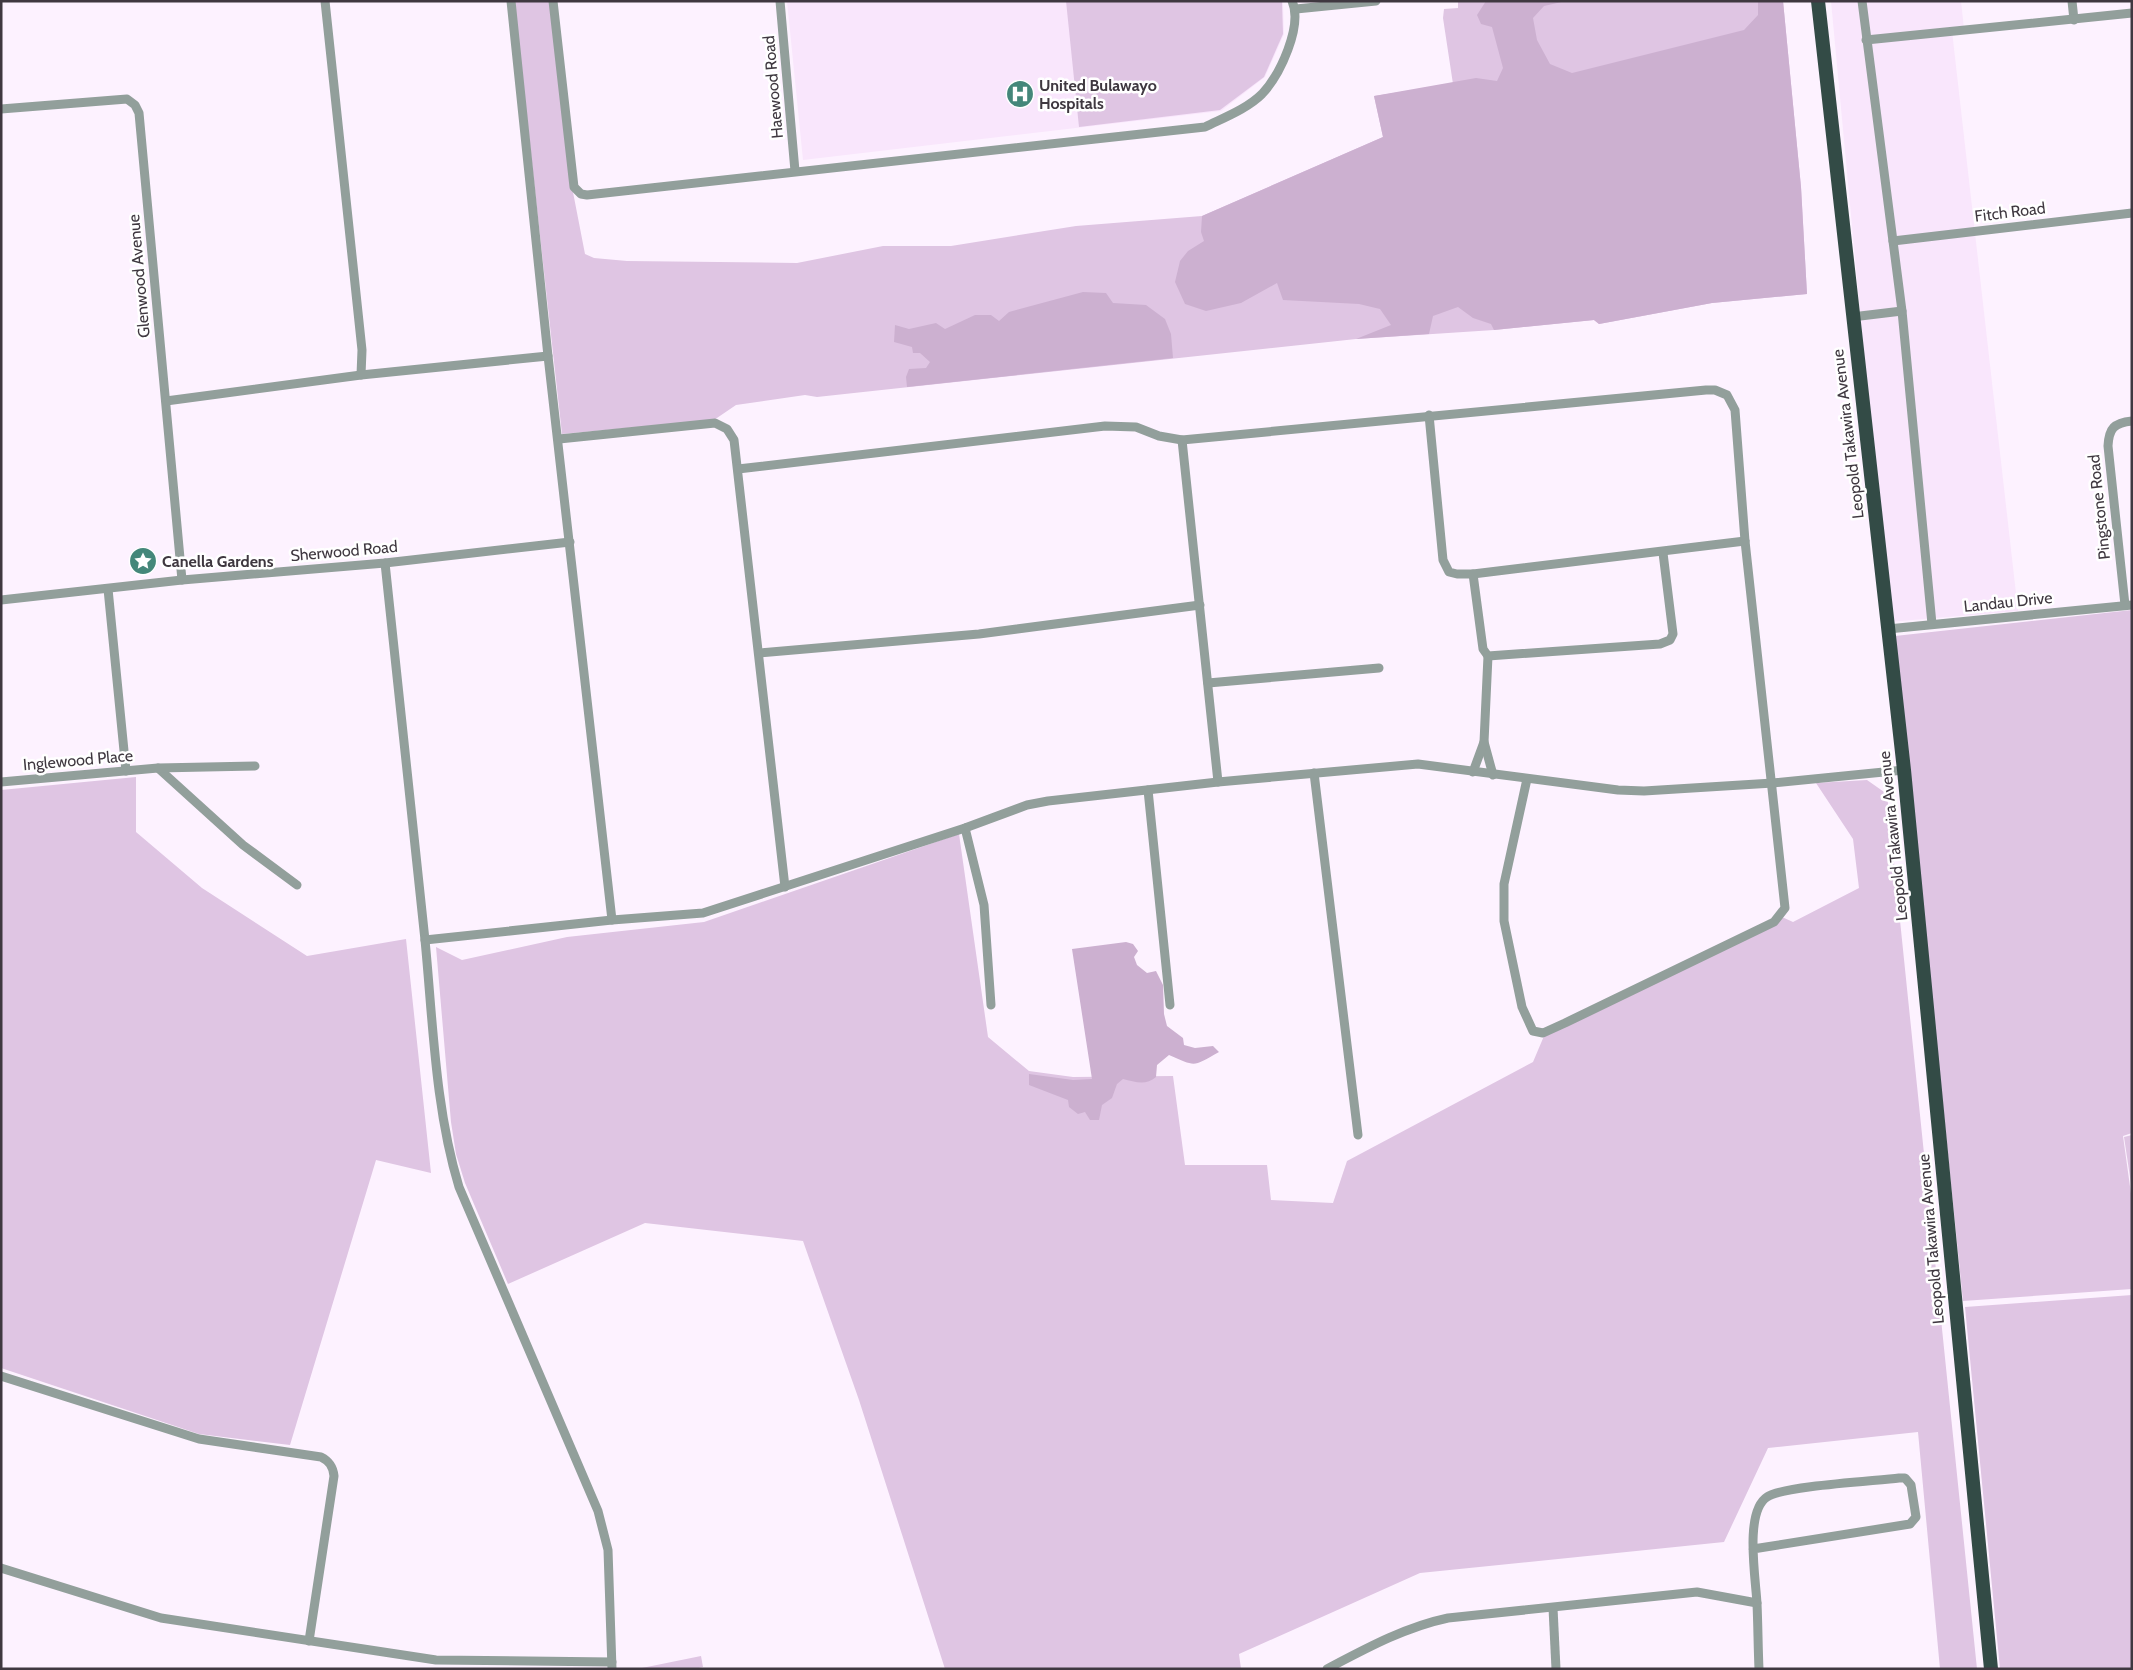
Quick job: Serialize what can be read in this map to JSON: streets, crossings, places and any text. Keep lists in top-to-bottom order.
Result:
{
  "streets": {
    "highway": ["Leopold Takawira Avenue"],
    "street": [
      "Haewood Road",
      "Fitch Road",
      "Glenwood Avenue",
      "Pingstone Road",
      "Sherwood Road",
      "Landau Drive",
      "Inglewood Place"
    ]
  },
  "crossings": [
    ["Glenwood Avenue", "Sherwood Road"],
    ["Leopold Takawira Avenue", "Landau Drive"],
    ["Pingstone Road", "Landau Drive"]
  ],
  "places": {
    "hospital": ["United Bulawayo Hospitals"],
    "place": ["Canella Gardens"]
  }
}
